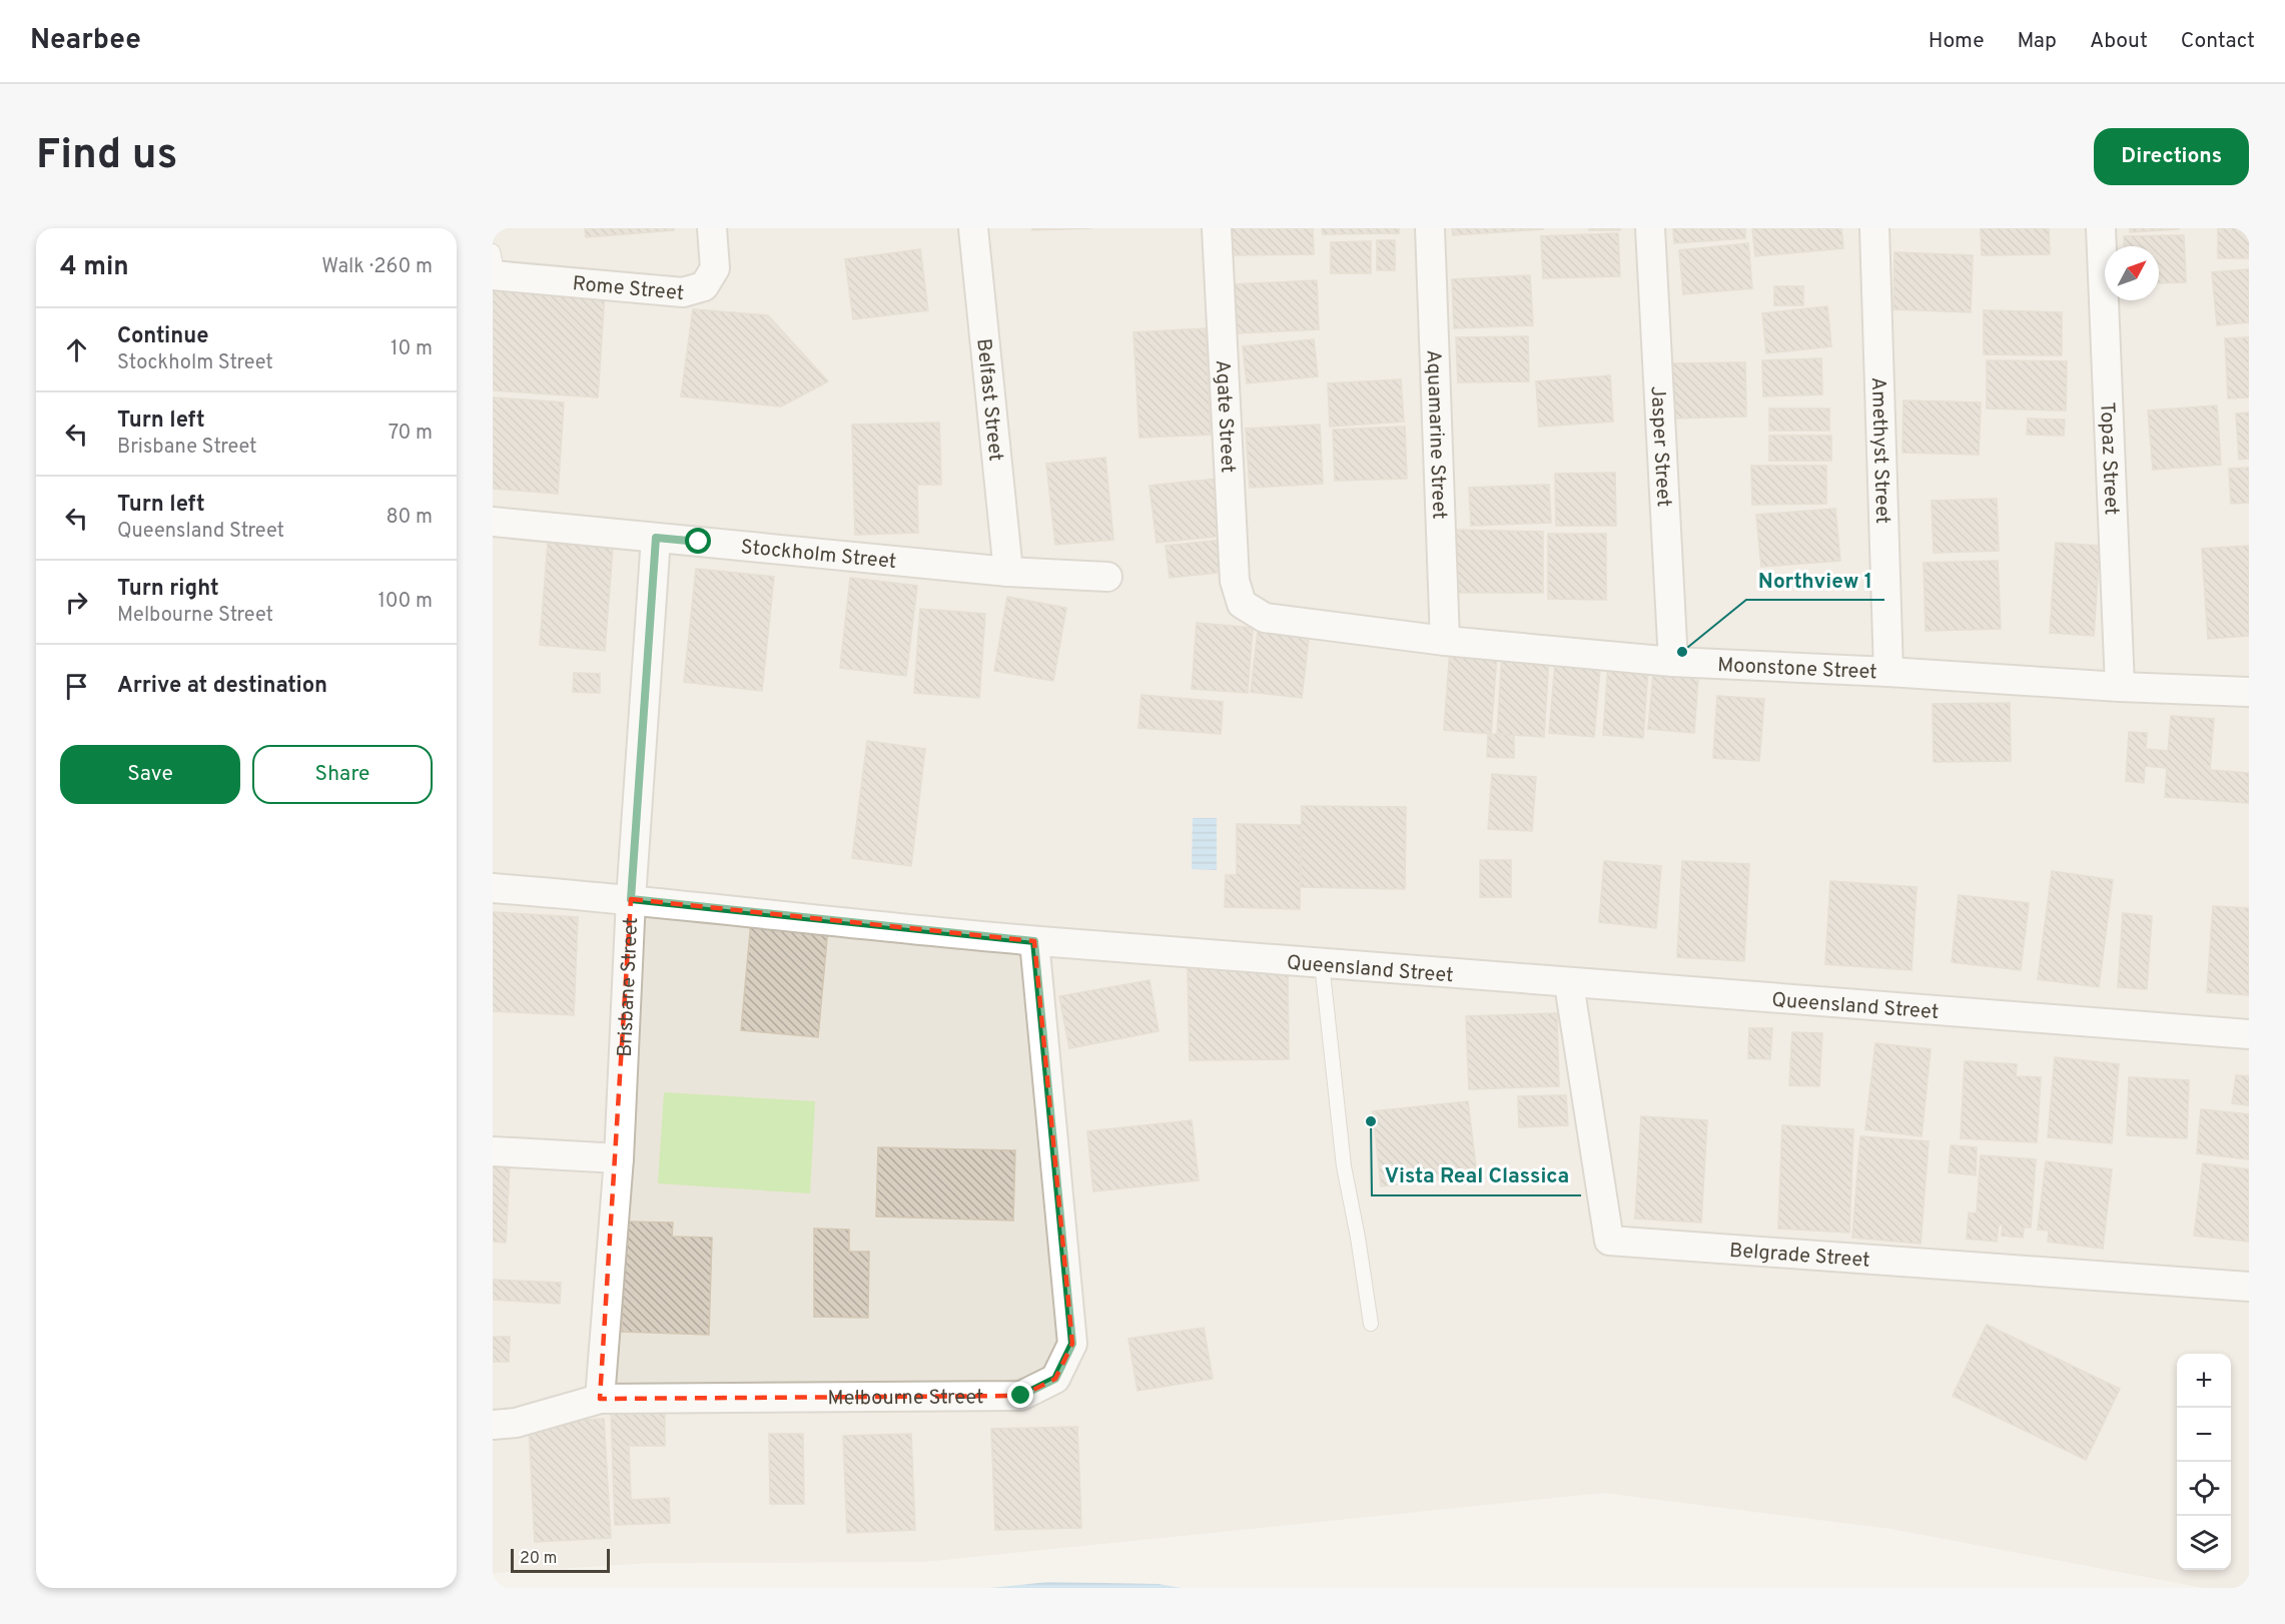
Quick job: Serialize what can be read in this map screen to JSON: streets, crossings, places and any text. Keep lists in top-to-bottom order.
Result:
{
  "streets": {
    "street": [
      "Rome Street",
      "Belfast Street",
      "Agate Street",
      "Aquamarine Street",
      "Jasper Street",
      "Amethyst Street",
      "Topaz Street",
      "Stockholm Street",
      "Moonstone Street",
      "Queensland Street",
      "Brisbane Street",
      "Belgrade Street",
      "Melbourne Street"
    ]
  },
  "crossings": [
    ["Belfast Street", "Stockholm Street"],
    ["Agate Street", "Moonstone Street"],
    ["Aquamarine Street", "Moonstone Street"],
    ["Jasper Street", "Moonstone Street"],
    ["Amethyst Street", "Moonstone Street"],
    ["Topaz Street", "Moonstone Street"],
    ["Stockholm Street", "Brisbane Street"],
    ["Queensland Street", "Brisbane Street"],
    ["Queensland Street", "Belgrade Street"],
    ["Queensland Street", "Melbourne Street"],
    ["Brisbane Street", "Melbourne Street"]
  ],
  "places": ["Northview 1", "Vista Real Classica"],
  "scale_bar": "20 m",
  "north": "top right",
  "page": {
    "header": "Nearbee",
    "nav": [
      "Home",
      "Map",
      "About",
      "Contact"
    ],
    "buttons": [
      "Directions",
      ["Save", "Share"]
    ],
    "title": "Find us",
    "heading": ["4 min", "Walk · 260 m"],
    "list": [
      ["Continue", "Stockholm Street", "10 m"],
      ["Turn left", "Brisbane Street", "70 m"],
      ["Turn left", "Queensland Street", "80 m"],
      ["Turn right", "Melbourne Street", "100 m"],
      "Arrive at destination"
    ],
    "map_buttons": ["+", "−"],
    "scale": "20 m"
  }
}
